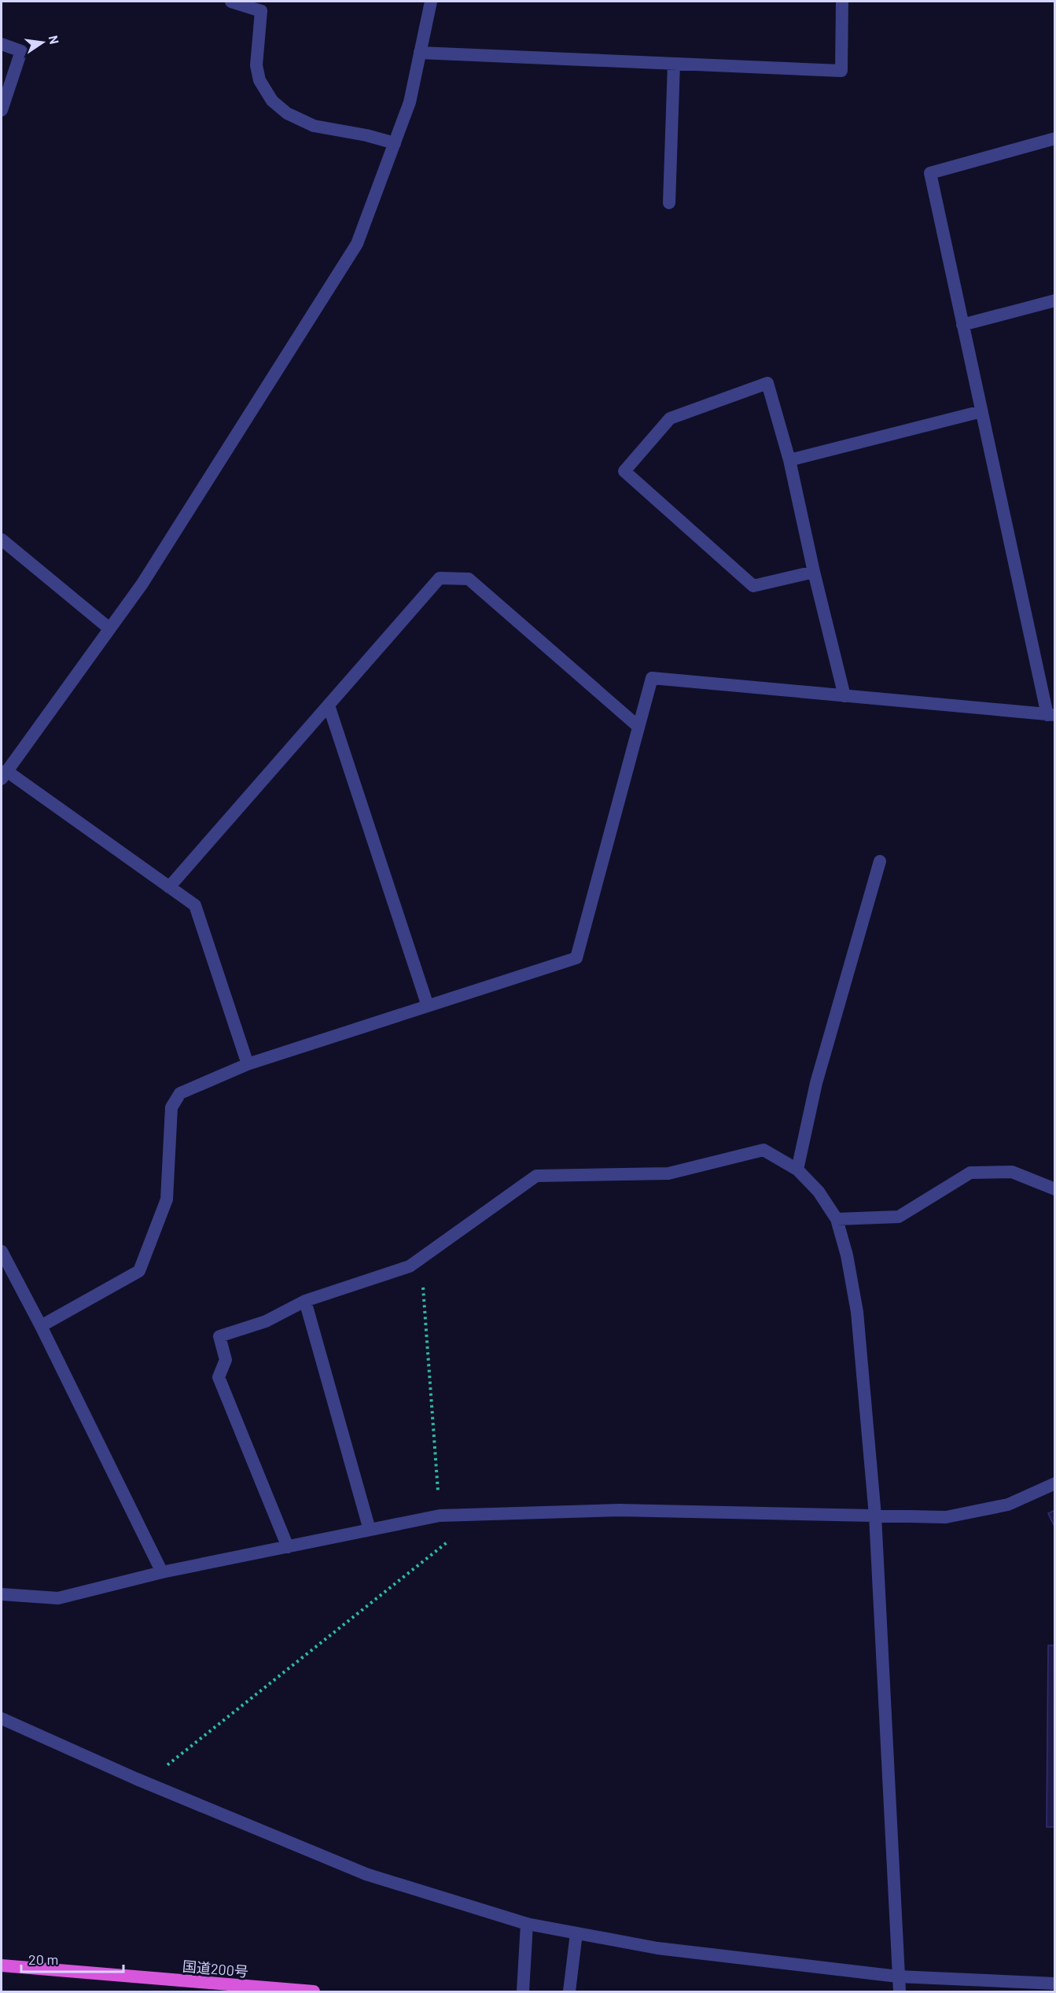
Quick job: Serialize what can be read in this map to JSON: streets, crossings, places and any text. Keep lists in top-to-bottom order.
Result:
{
  "streets": {
    "highway": ["国道200号"]
  },
  "scale_bar": "20 m",
  "north": "right"
}
